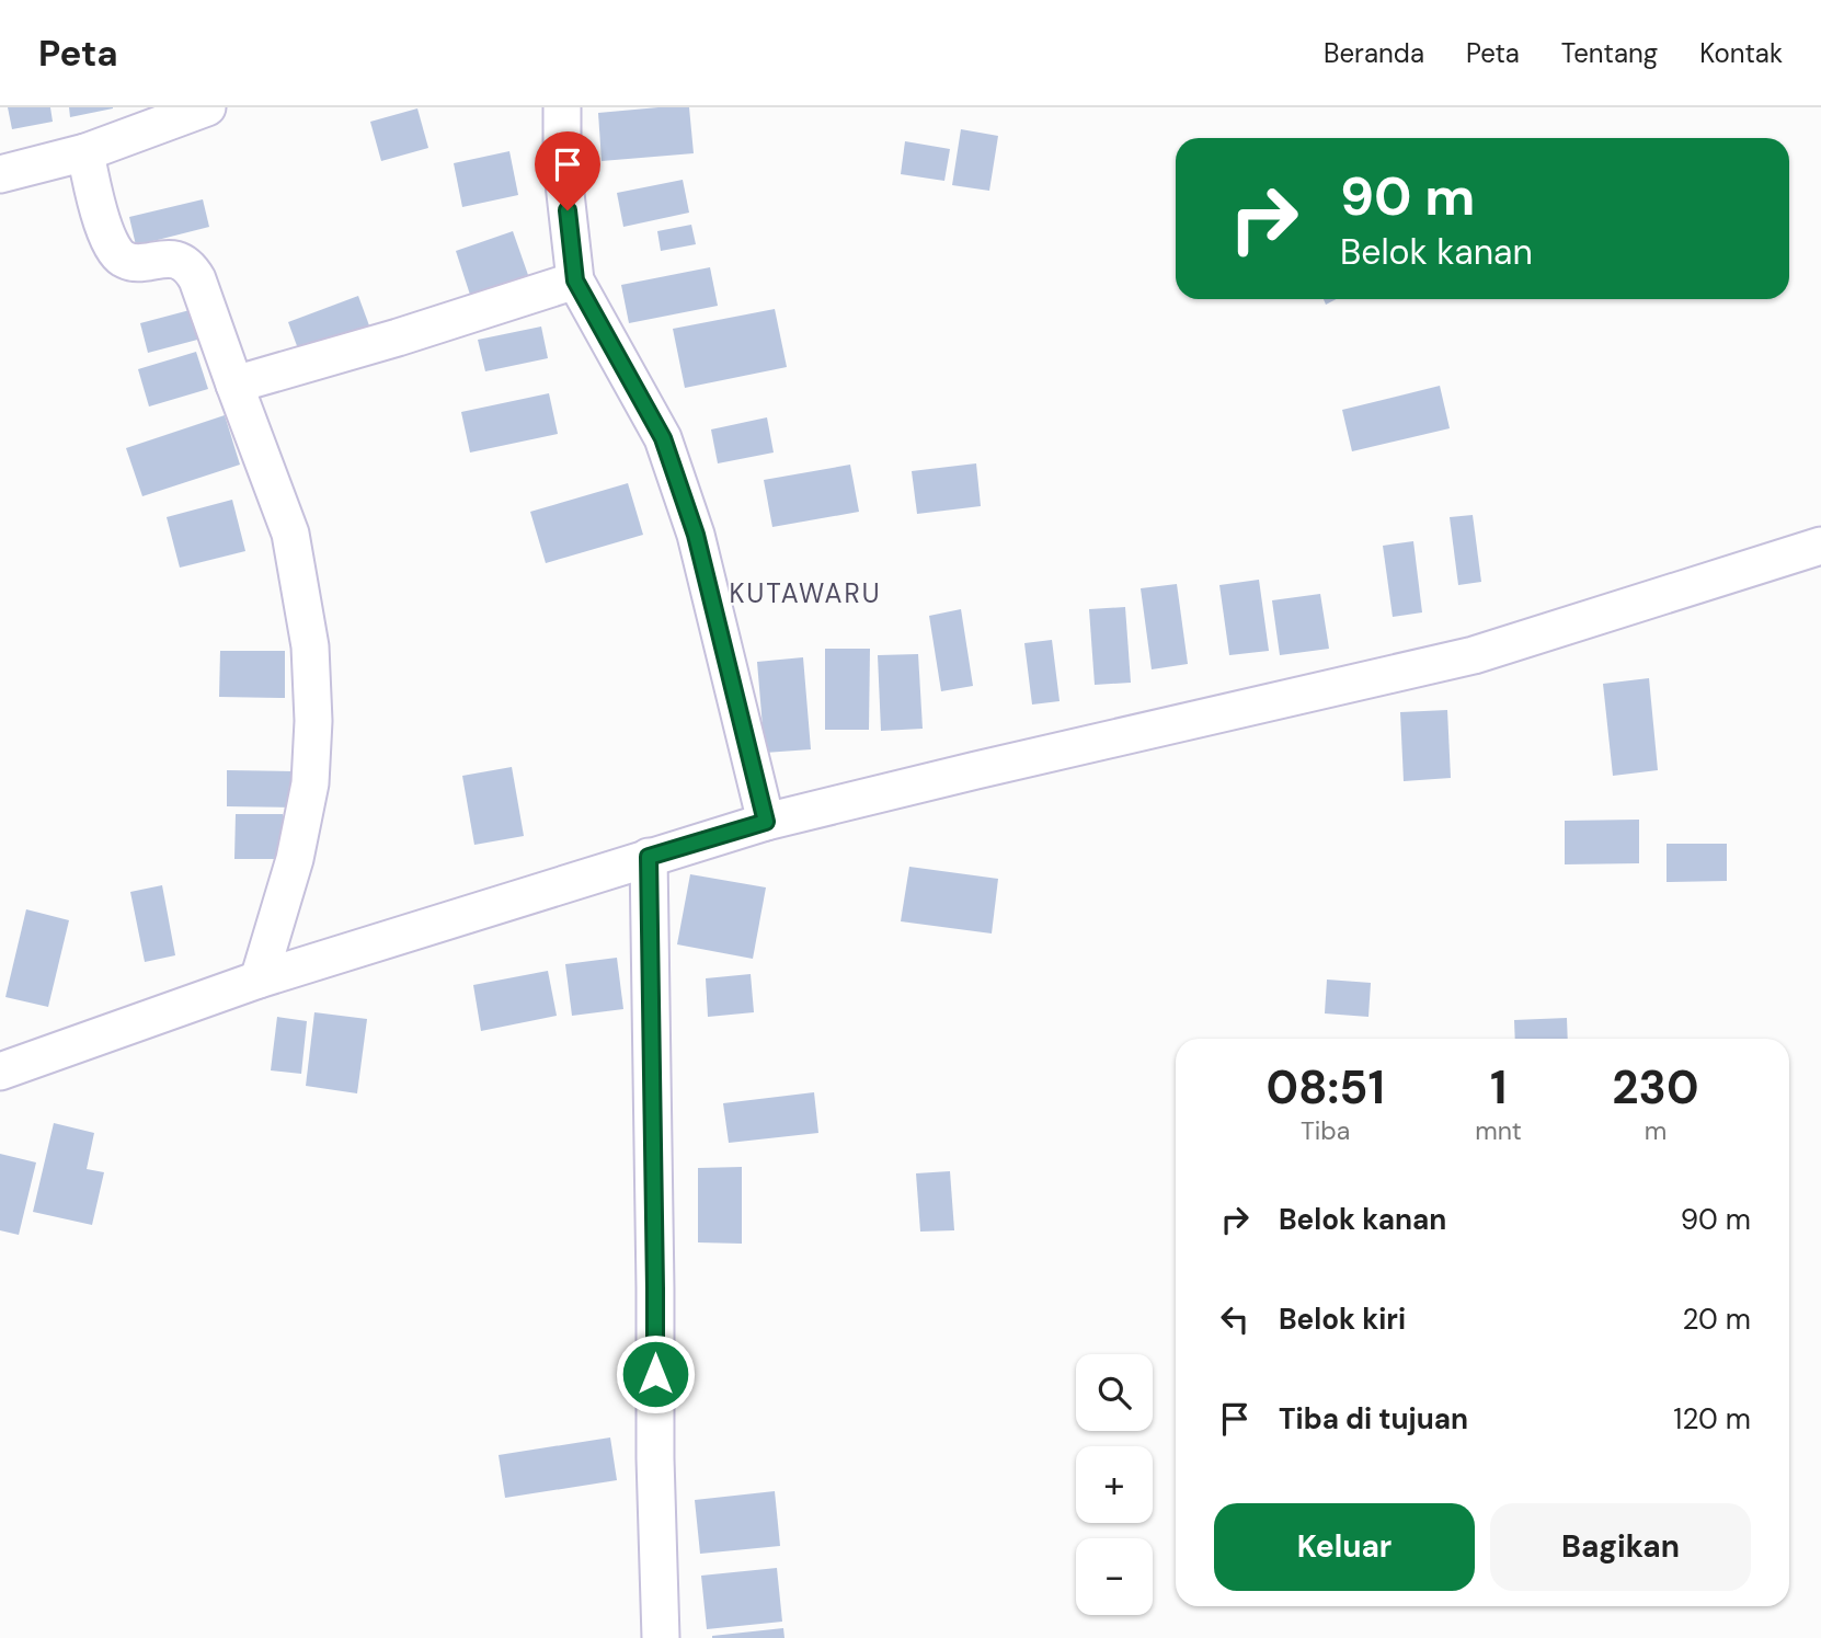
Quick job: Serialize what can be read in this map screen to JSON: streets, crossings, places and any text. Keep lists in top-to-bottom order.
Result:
{
  "districts": ["KUTAWARU"],
  "page": {
    "header": "Peta",
    "nav": [
      "Beranda",
      "Peta",
      "Tentang",
      "Kontak"
    ],
    "turn": ["90 m", "Belok kanan"],
    "eta": [
      "08:51",
      "Tiba",
      "1",
      "mnt",
      "230",
      "m"
    ],
    "list": [
      {
        "name": "Belok kanan",
        "value": "90 m"
      },
      {
        "name": "Belok kiri",
        "value": "20 m"
      },
      {
        "name": "Tiba di tujuan",
        "value": "120 m"
      }
    ],
    "map_buttons": ["+", "−"],
    "buttons": ["Keluar", "Bagikan"]
  }
}
